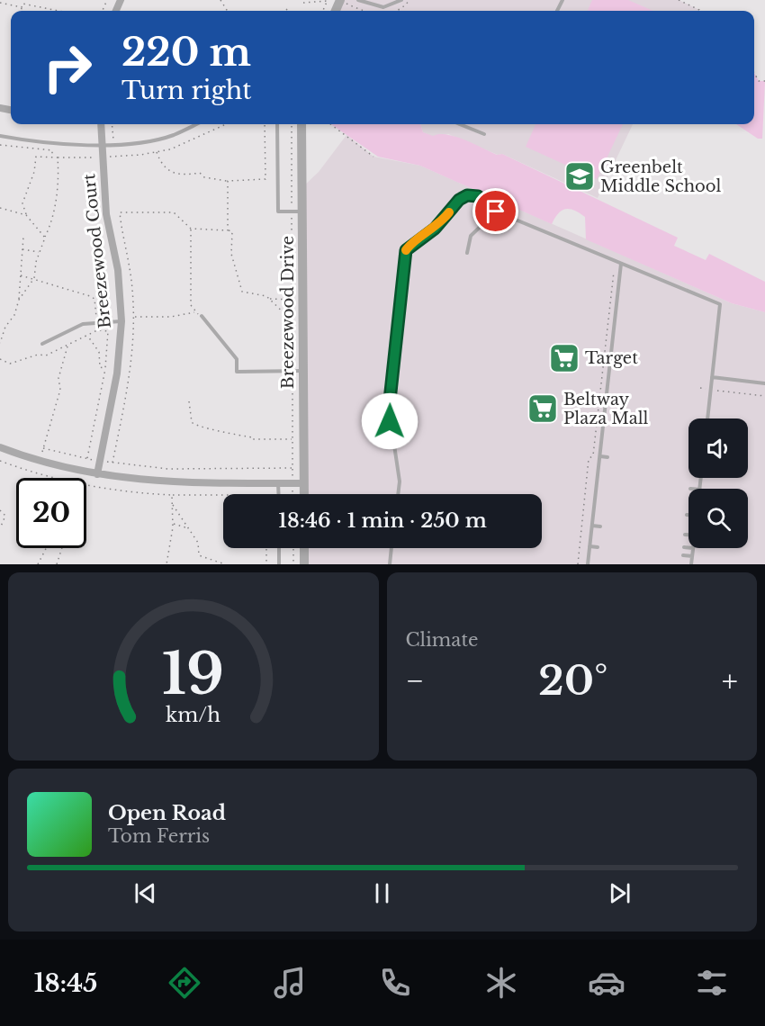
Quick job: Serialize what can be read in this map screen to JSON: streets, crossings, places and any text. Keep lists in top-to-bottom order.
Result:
{
  "streets": {
    "street": ["Breezewood Court", "Breezewood Drive"]
  },
  "places": {
    "school or university": ["Greenbelt Middle School"],
    "supermarket": ["Target", "Beltway Plaza Mall"]
  },
  "page": {
    "turn": ["220 m", "Turn right"],
    "limit": "20",
    "trip": "18:46 · 1 min · 250 m",
    "tile": "Climate",
    "heat": ["−", "20°", "+"],
    "song": ["Open Road", "Tom Ferris"],
    "tabs": "18:45",
    "gauge": ["19", "km/h"]
  }
}
